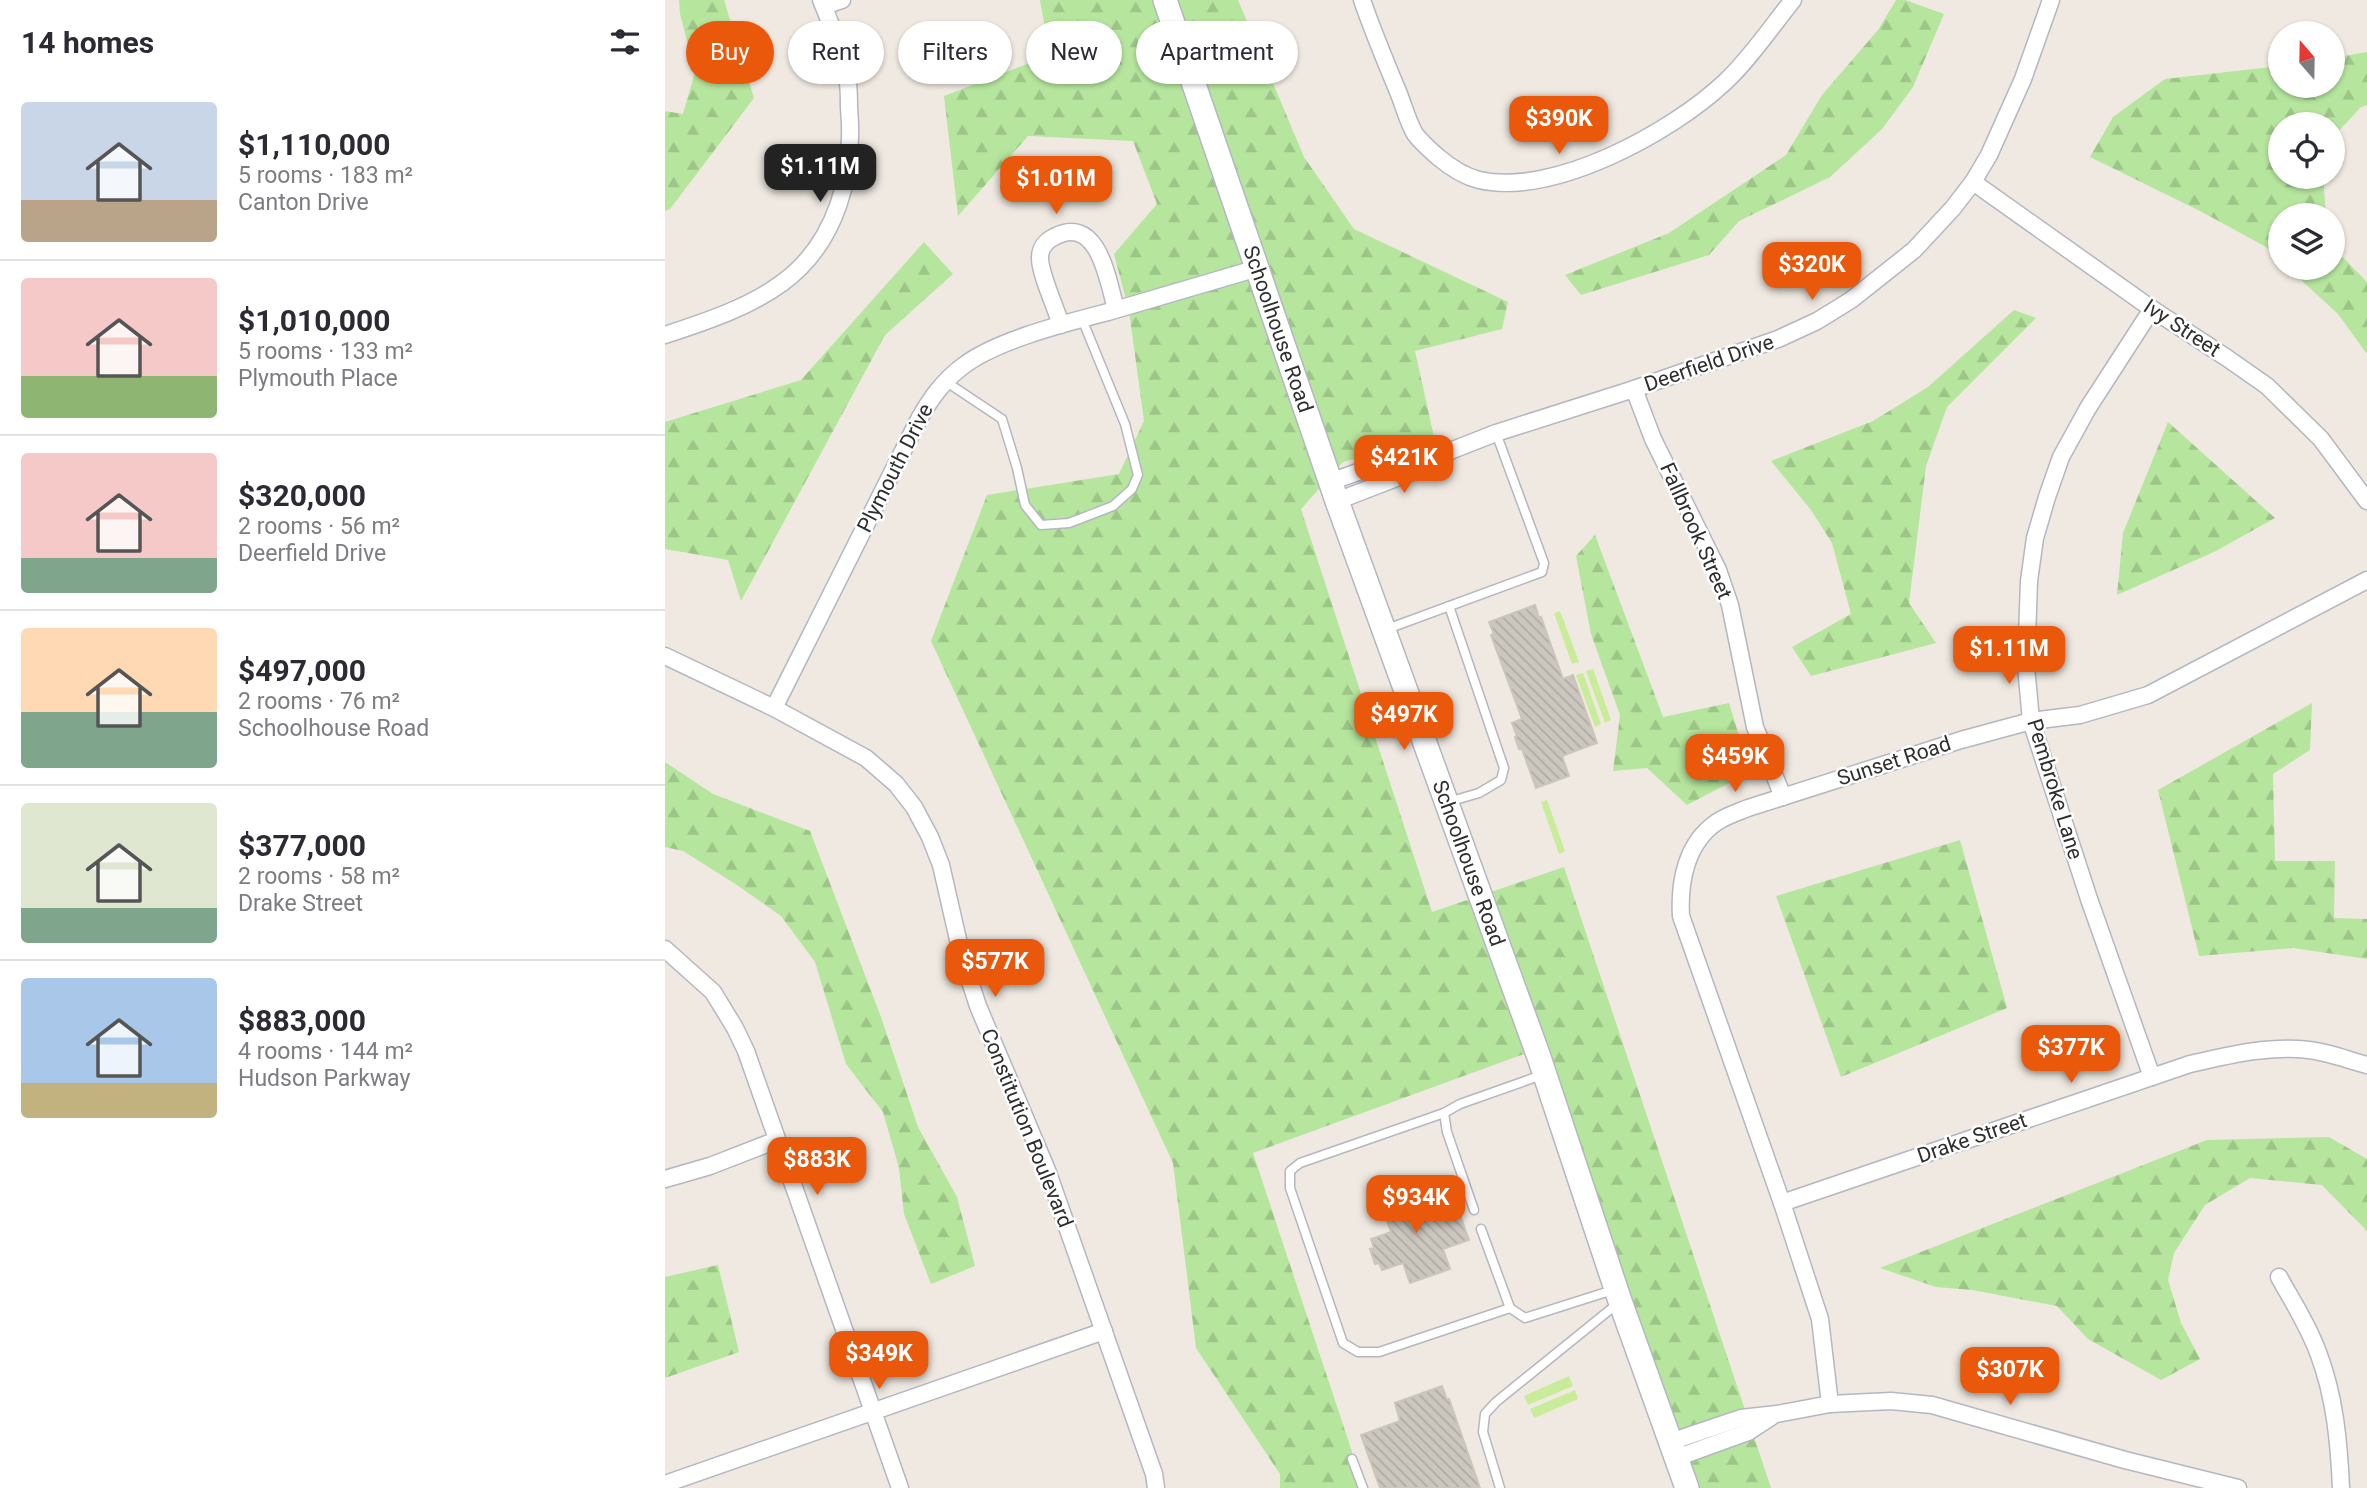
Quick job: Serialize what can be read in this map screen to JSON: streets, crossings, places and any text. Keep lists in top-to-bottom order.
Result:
{
  "streets": {
    "street": [
      "Schoolhouse Road",
      "Ivy Street",
      "Deerfield Drive",
      "Plymouth Drive",
      "Fallbrook Street",
      "Sunset Road",
      "Pembroke Lane",
      "Constitution Boulevard",
      "Drake Street"
    ]
  },
  "crossings": [
    ["Schoolhouse Road", "Deerfield Drive"],
    ["Schoolhouse Road", "Plymouth Drive"],
    ["Ivy Street", "Deerfield Drive"],
    ["Ivy Street", "Pembroke Lane"],
    ["Deerfield Drive", "Fallbrook Street"],
    ["Plymouth Drive", "Constitution Boulevard"],
    ["Fallbrook Street", "Sunset Road"],
    ["Sunset Road", "Pembroke Lane"],
    ["Sunset Road", "Drake Street"],
    ["Pembroke Lane", "Drake Street"]
  ],
  "north": "top",
  "page": {
    "heading": "14 homes",
    "chip": [
      "Buy",
      "Rent",
      "Filters",
      "New",
      "Apartment"
    ],
    "list": [
      {
        "name": "$1,110,000",
        "note": "5 rooms · 183 m² · Canton Drive"
      },
      {
        "name": "$1,010,000",
        "note": "5 rooms · 133 m² · Plymouth Place"
      },
      {
        "name": "$320,000",
        "note": "2 rooms · 56 m² · Deerfield Drive"
      },
      {
        "name": "$497,000",
        "note": "2 rooms · 76 m² · Schoolhouse Road"
      },
      {
        "name": "$377,000",
        "note": "2 rooms · 58 m² · Drake Street"
      },
      {
        "name": "$883,000",
        "note": "4 rooms · 144 m² · Hudson Parkway"
      }
    ],
    "price": [
      "$390K",
      "$1.11M",
      "$1.01M",
      "$320K",
      "$421K",
      "$1.11M",
      "$497K",
      "$459K",
      "$577K",
      "$377K",
      "$883K",
      "$934K",
      "$349K",
      "$307K"
    ]
  }
}
